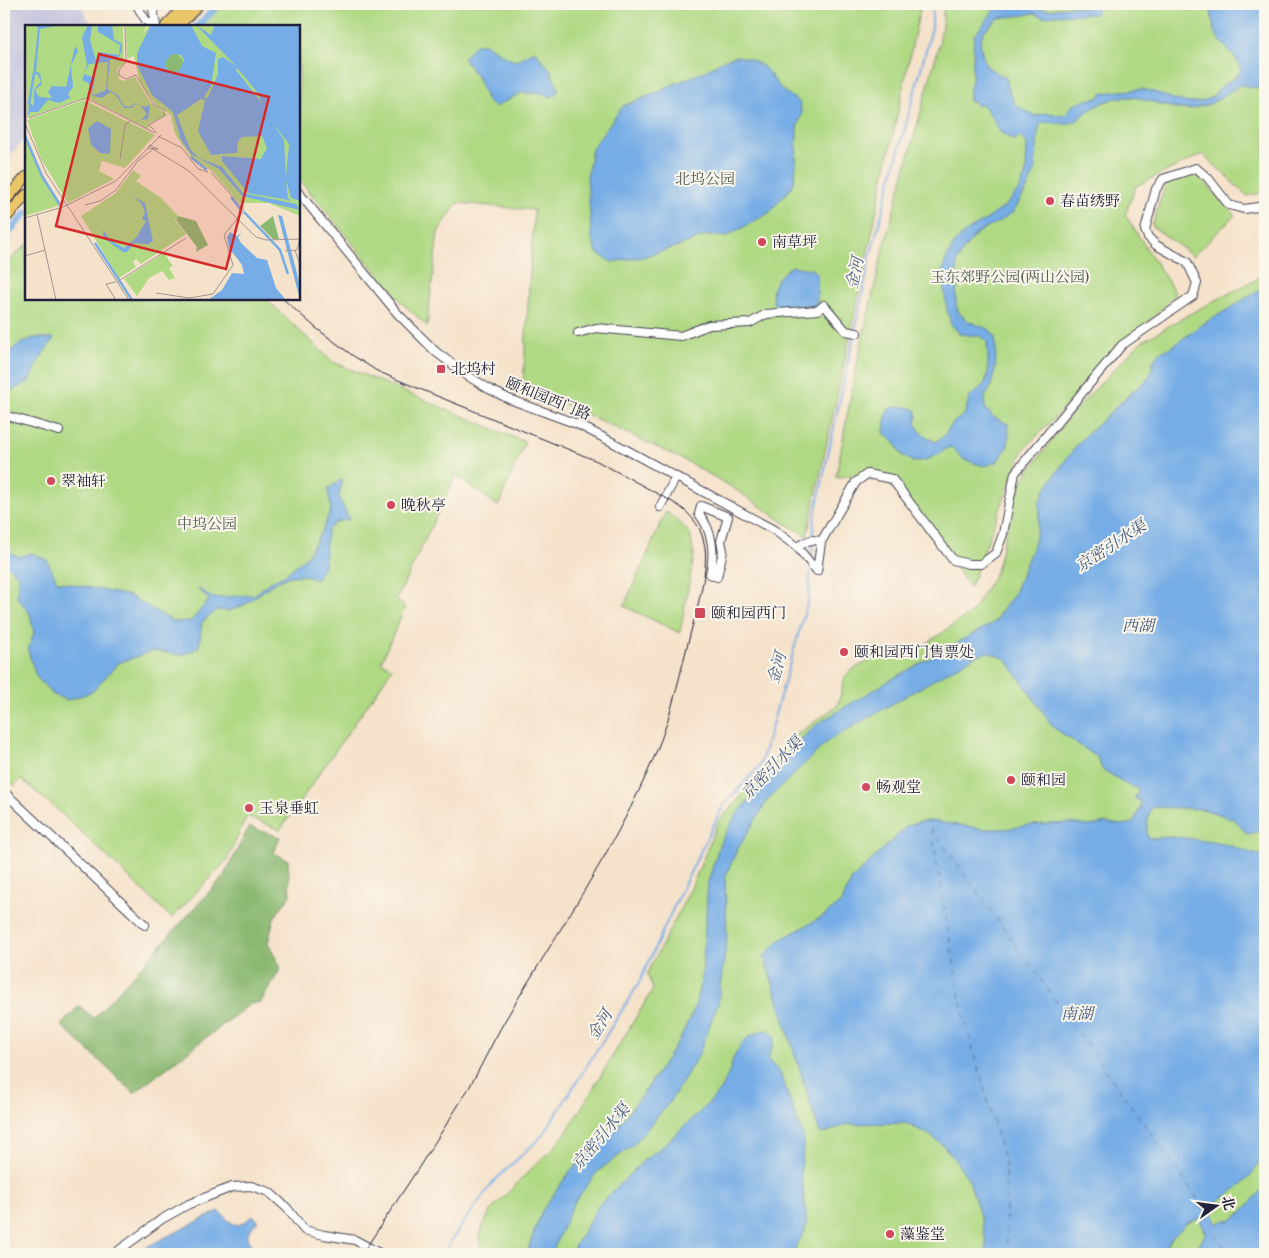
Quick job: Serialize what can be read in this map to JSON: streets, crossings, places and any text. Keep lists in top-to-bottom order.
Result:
{
  "streets": {
    "street": ["颐和园西门路"]
  },
  "water": [
    "金河",
    "京密引水渠",
    "西湖",
    "南湖"
  ],
  "parks": ["北坞公园", "玉东郊野公园(两山公园)", "中坞公园"],
  "places": {
    "other": [
      "春苗绣野",
      "南草坪",
      "翠袖轩",
      "晚秋亭",
      "颐和园西门售票处",
      "颐和园",
      "畅观堂",
      "玉泉垂虹",
      "藻鉴堂"
    ],
    "transit": ["北坞村", "颐和园西门"]
  },
  "north": "right"
}
